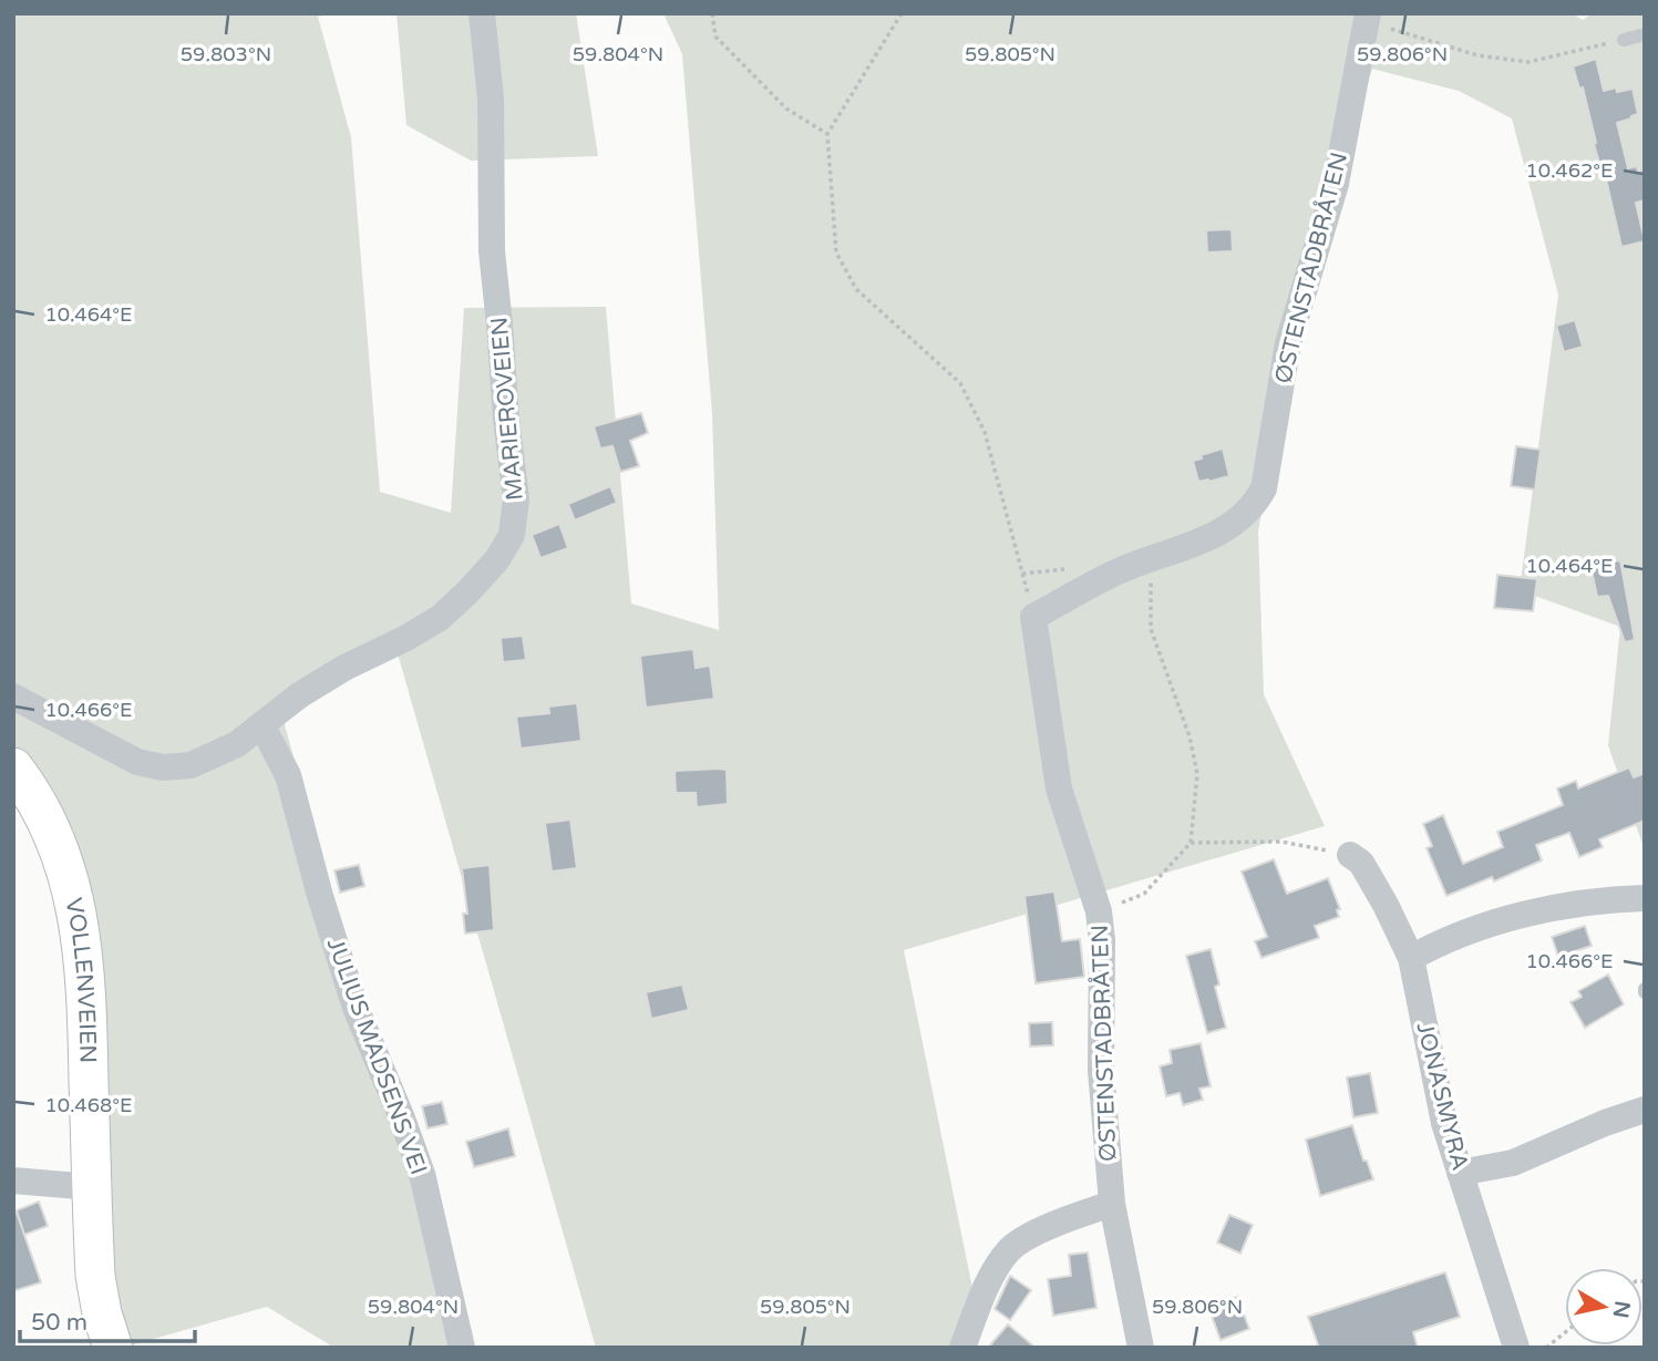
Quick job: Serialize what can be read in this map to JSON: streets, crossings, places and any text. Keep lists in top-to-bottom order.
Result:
{
  "streets": {
    "main road": ["VOLLENVEIEN"],
    "street": [
      "ØSTENSTADBRÅTEN",
      "MARIEROVEIEN",
      "JULIUS MADSENS VEI",
      "JONASMYRA"
    ]
  },
  "crossings": [
    ["MARIEROVEIEN", "JULIUS MADSENS VEI"]
  ],
  "scale_bar": "50 m",
  "north": "right",
  "coordinates": [
    "59.803°N",
    "59.804°N",
    "59.805°N",
    "59.806°N",
    "10.462°E",
    "10.464°E",
    "10.466°E",
    "10.468°E"
  ]
}
